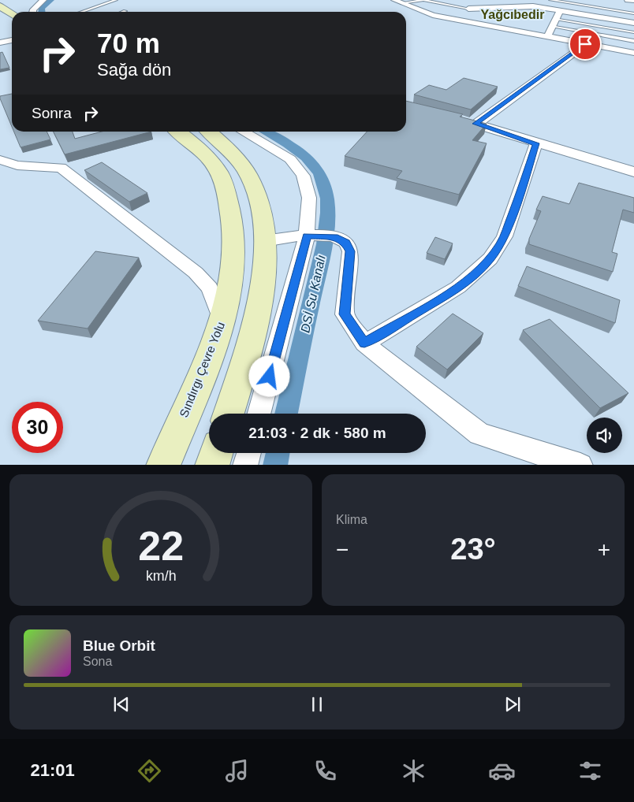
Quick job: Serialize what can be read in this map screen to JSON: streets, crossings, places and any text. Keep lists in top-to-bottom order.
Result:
{
  "streets": {
    "main road": ["Sındırgı Çevre Yolu"]
  },
  "districts": ["Yağcıbedir"],
  "water": ["DSİ Su Kanalı"],
  "page": {
    "turn": ["70 m", "Sağa dön"],
    "then": "Sonra",
    "limit": "30",
    "trip": "21:03 · 2 dk · 580 m",
    "tile": "Klima",
    "heat": ["−", "23°", "+"],
    "song": ["Blue Orbit", "Sona"],
    "tabs": "21:01",
    "gauge": ["22", "km/h"]
  }
}
